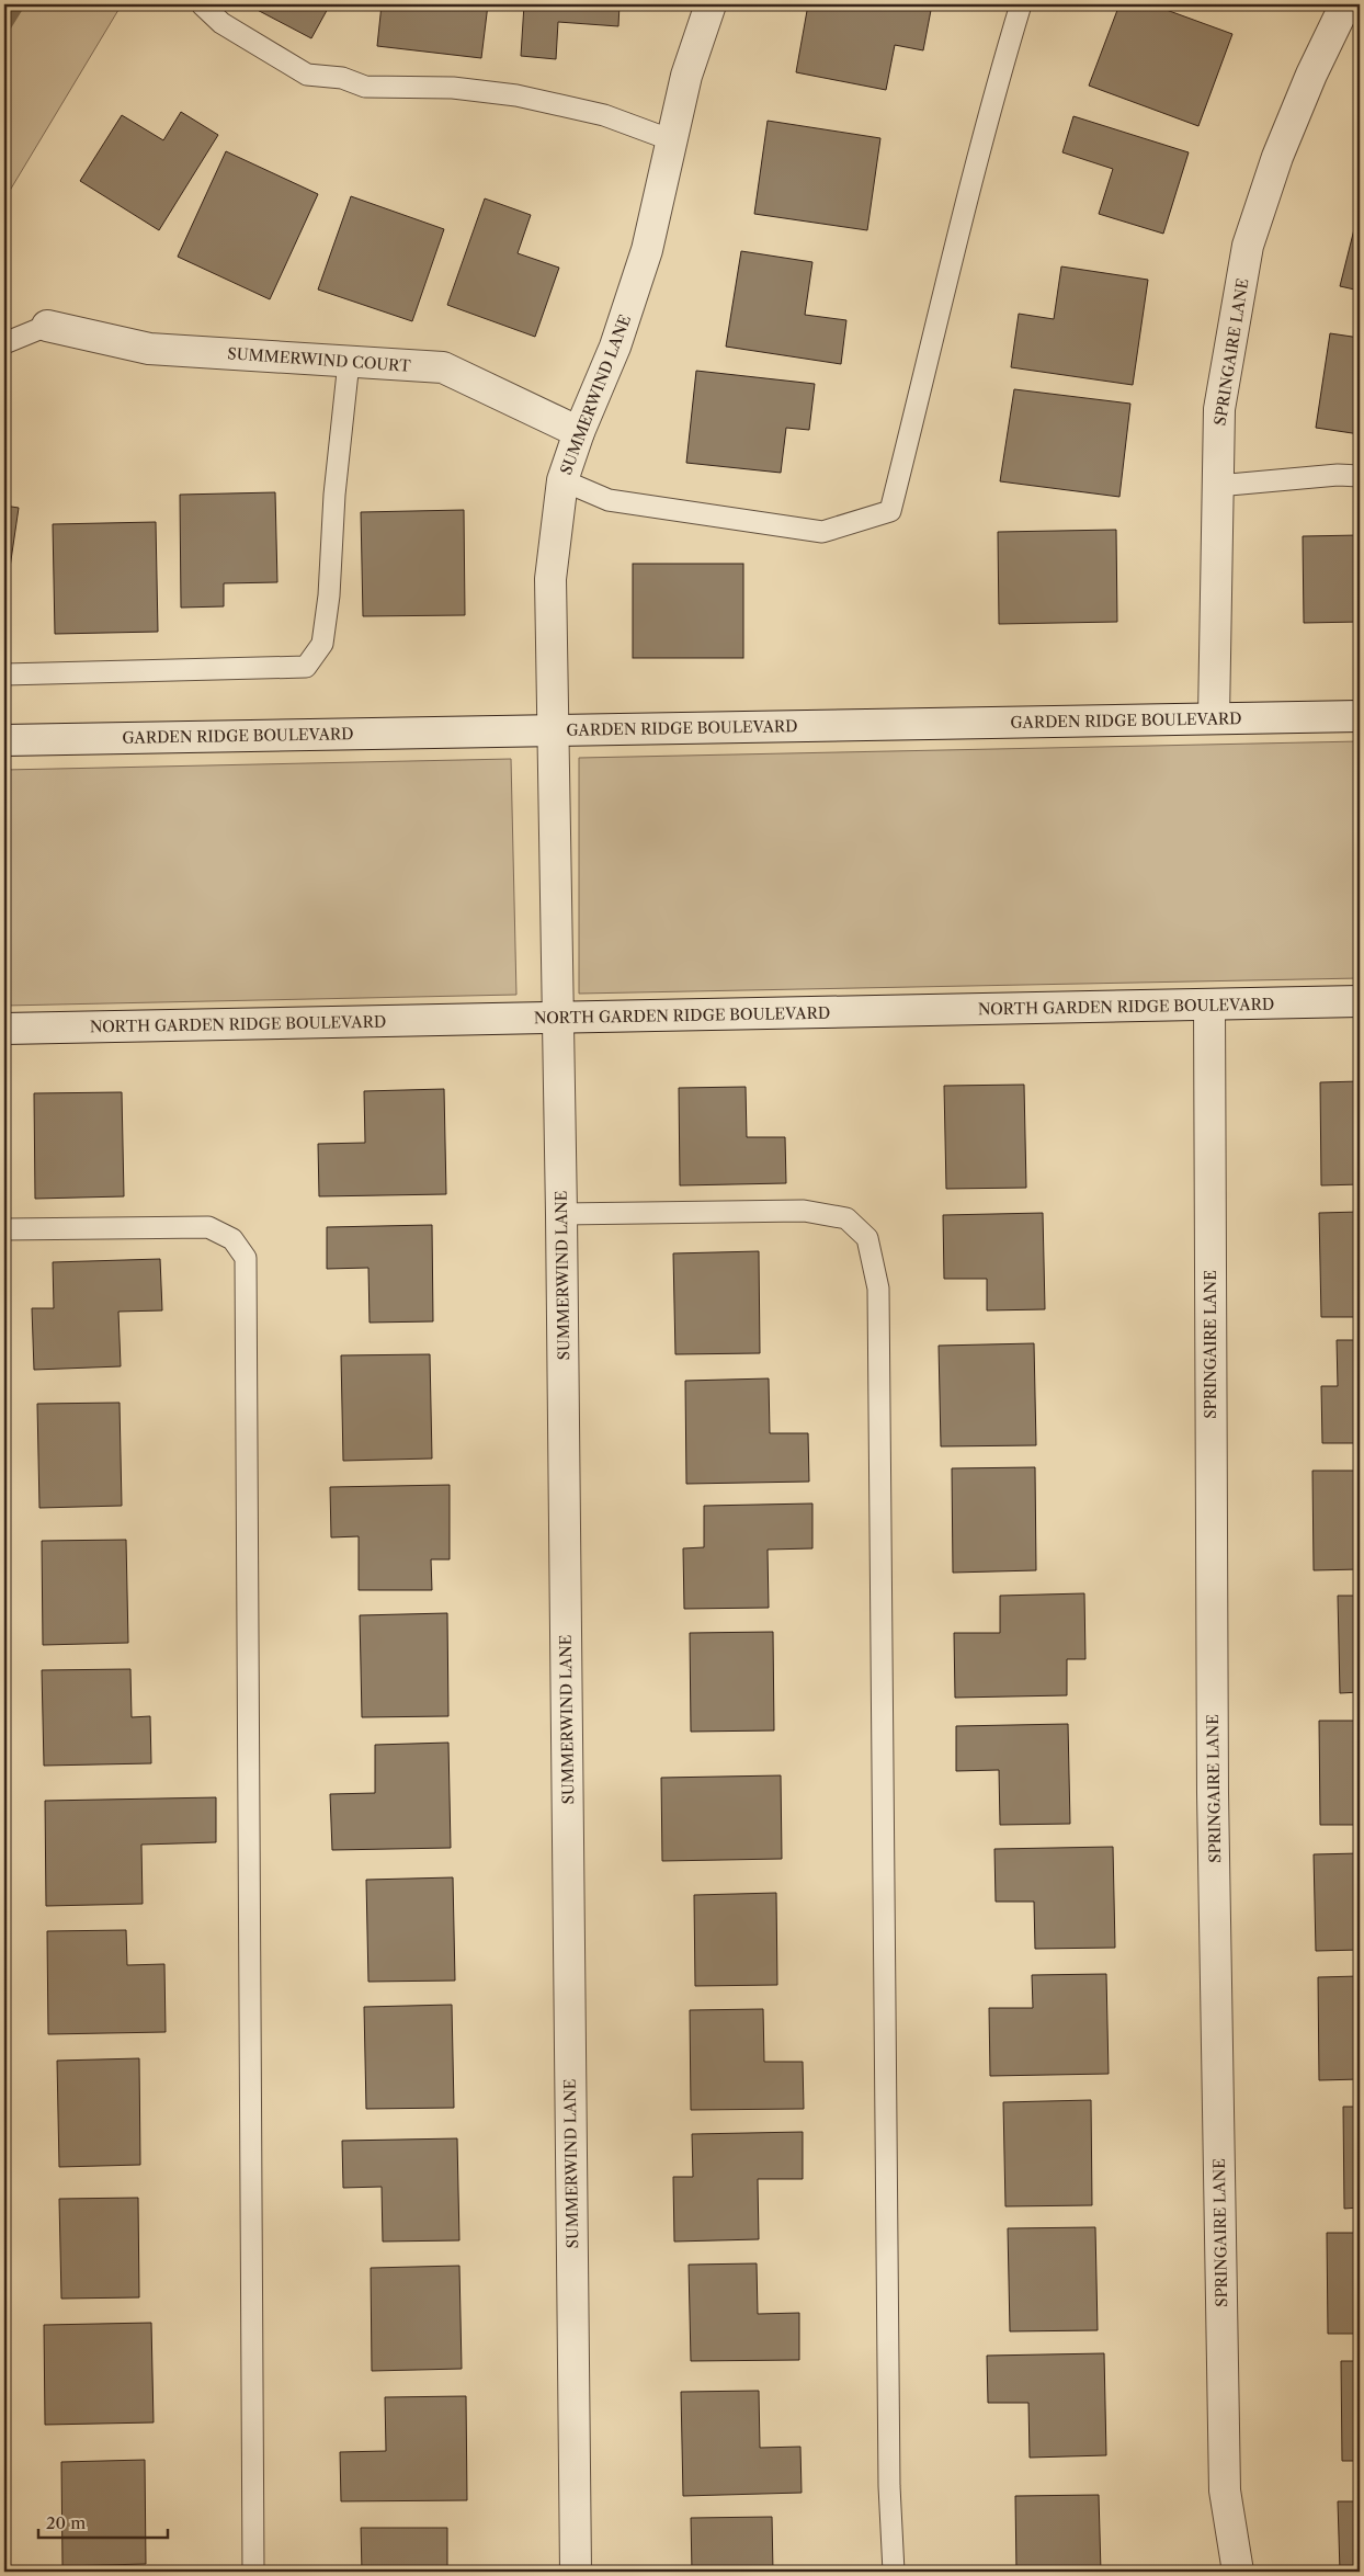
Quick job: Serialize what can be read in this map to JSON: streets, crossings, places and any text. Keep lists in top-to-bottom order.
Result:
{
  "streets": {
    "street": [
      "SPRINGAIRE LANE",
      "SUMMERWIND COURT",
      "SUMMERWIND LANE",
      "GARDEN RIDGE BOULEVARD",
      "NORTH GARDEN RIDGE BOULEVARD"
    ]
  },
  "crossings": [
    ["SPRINGAIRE LANE", "GARDEN RIDGE BOULEVARD"],
    ["SPRINGAIRE LANE", "NORTH GARDEN RIDGE BOULEVARD"],
    ["SUMMERWIND COURT", "SUMMERWIND LANE"],
    ["SUMMERWIND LANE", "GARDEN RIDGE BOULEVARD"],
    ["SUMMERWIND LANE", "NORTH GARDEN RIDGE BOULEVARD"]
  ],
  "scale_bar": "20 m"
}
